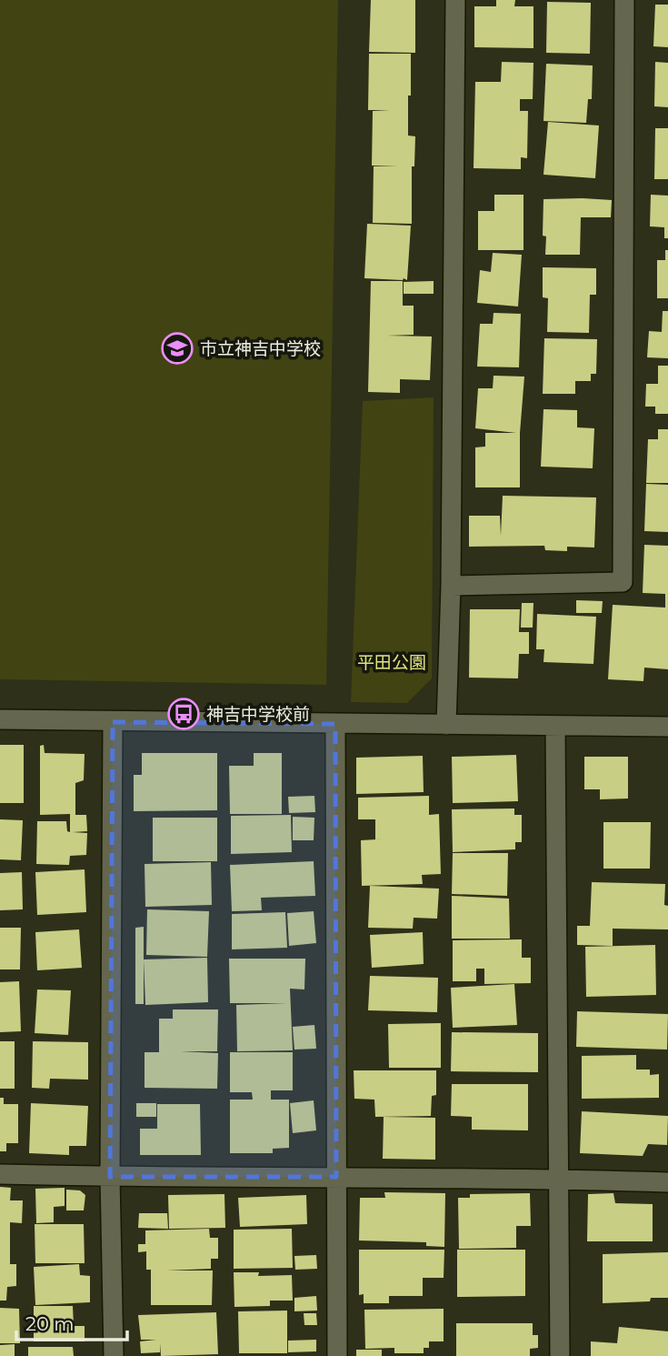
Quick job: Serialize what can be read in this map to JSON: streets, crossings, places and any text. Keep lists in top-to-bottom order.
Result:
{
  "parks": ["平田公園"],
  "places": {
    "school or university": ["市立神吉中学校"],
    "bus stop": ["神吉中学校前"]
  },
  "scale_bar": "20 m"
}
